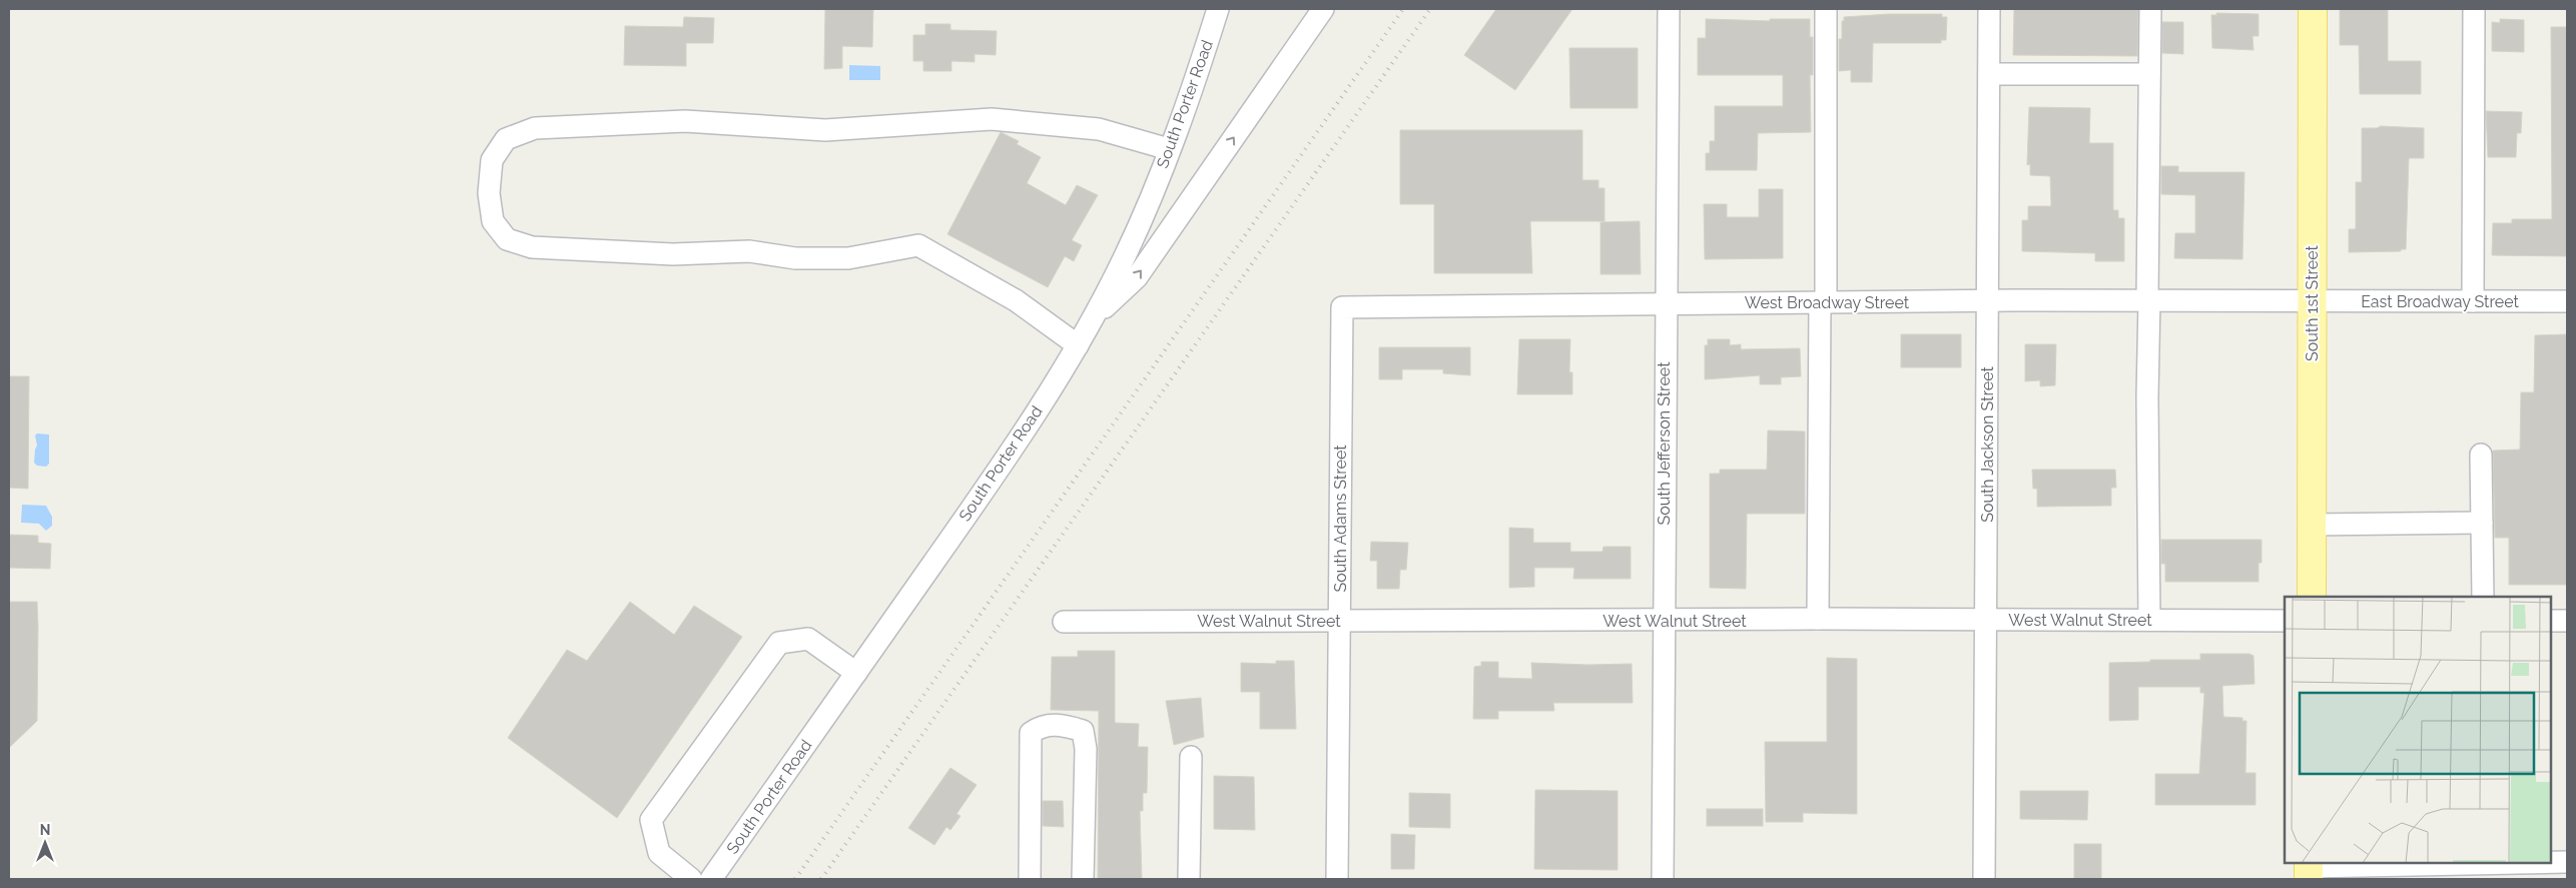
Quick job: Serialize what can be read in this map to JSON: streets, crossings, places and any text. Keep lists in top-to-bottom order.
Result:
{
  "streets": {
    "main road": ["South 1st Street"],
    "street": [
      "South Porter Road",
      "East Broadway Street",
      "West Broadway Street",
      "South Jefferson Street",
      "South Jackson Street",
      "South Adams Street",
      "West Walnut Street"
    ]
  },
  "crossings": [
    ["East Broadway Street", "West Broadway Street"],
    ["East Broadway Street", "South 1st Street"],
    ["West Broadway Street", "South 1st Street"],
    ["West Broadway Street", "South Jefferson Street"],
    ["West Broadway Street", "South Jackson Street"],
    ["West Broadway Street", "South Adams Street"],
    ["South Jefferson Street", "West Walnut Street"],
    ["South Jackson Street", "West Walnut Street"],
    ["South Adams Street", "West Walnut Street"]
  ],
  "north": "top"
}
